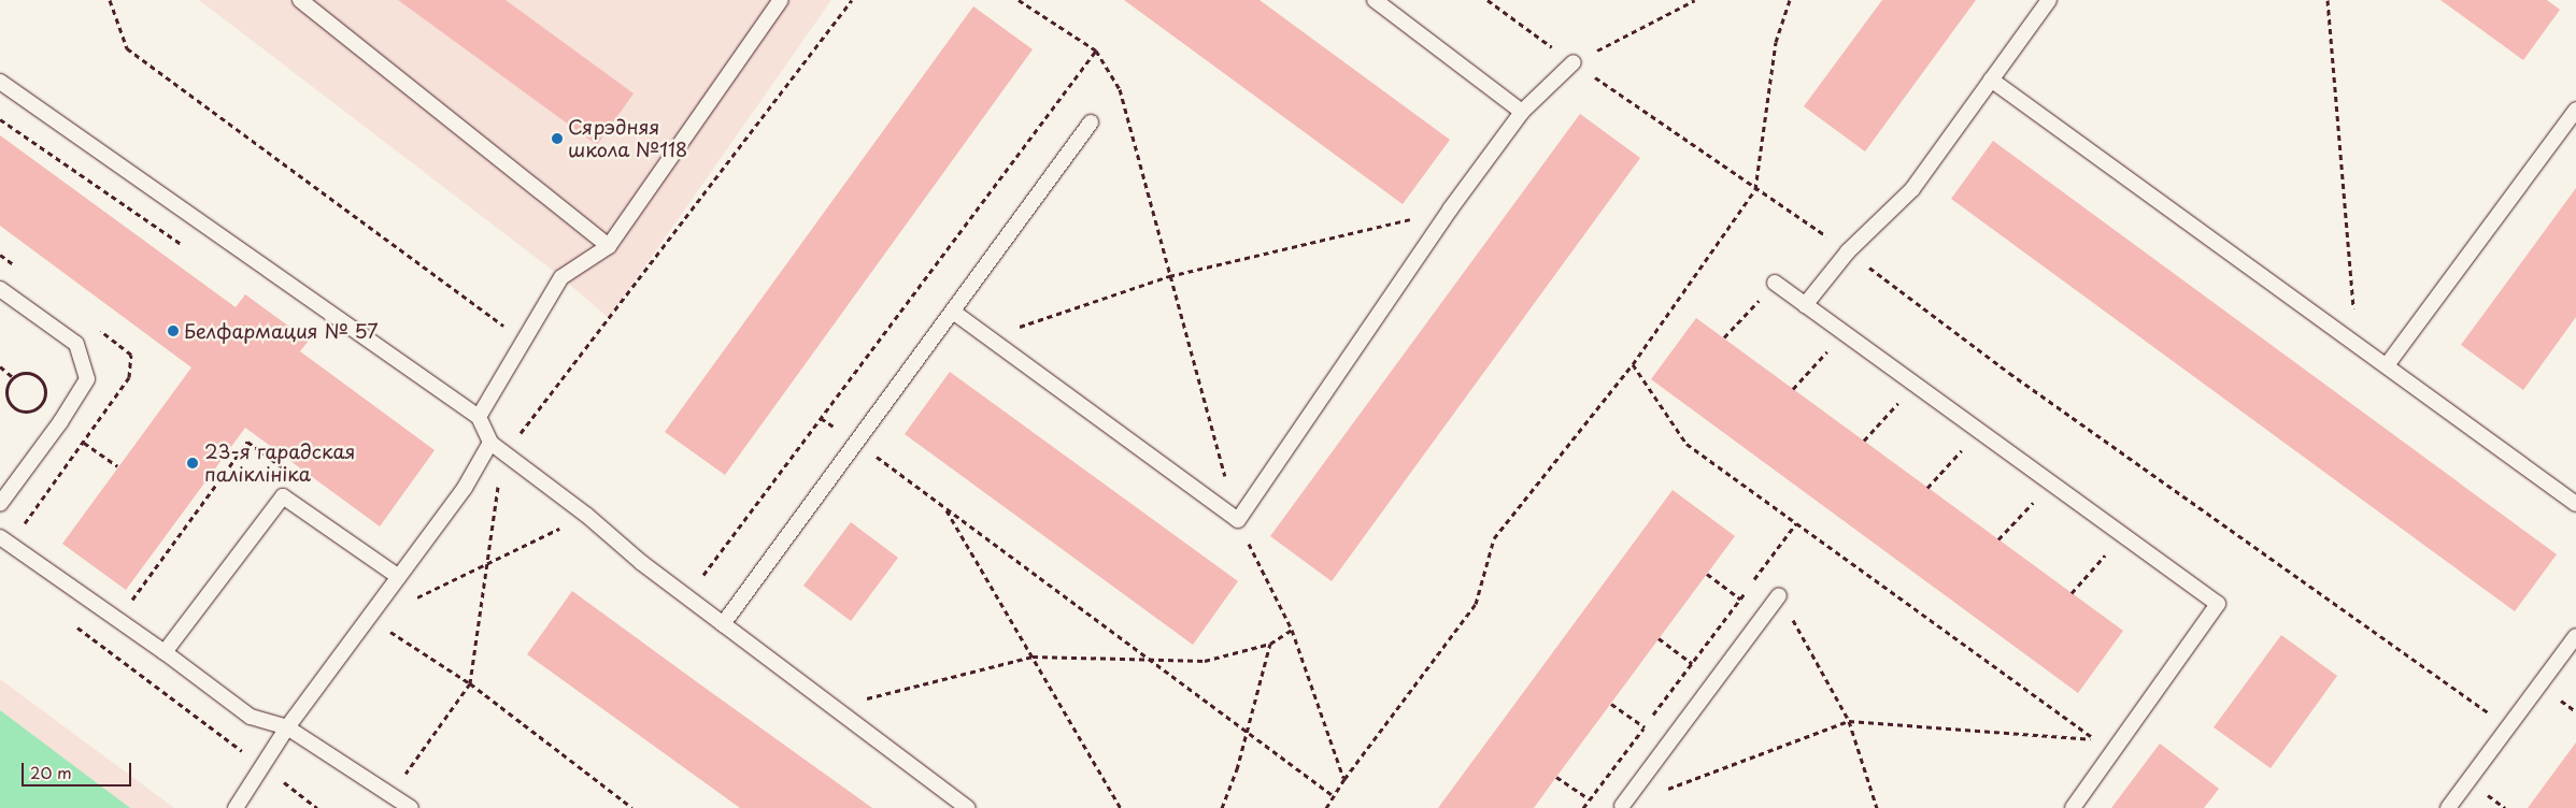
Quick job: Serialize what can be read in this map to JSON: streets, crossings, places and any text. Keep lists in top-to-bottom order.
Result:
{
  "places": ["Сярэдняя школа №118", "Белфармация № 57", "23-я гарадская паліклініка"],
  "scale_bar": "20 m"
}
